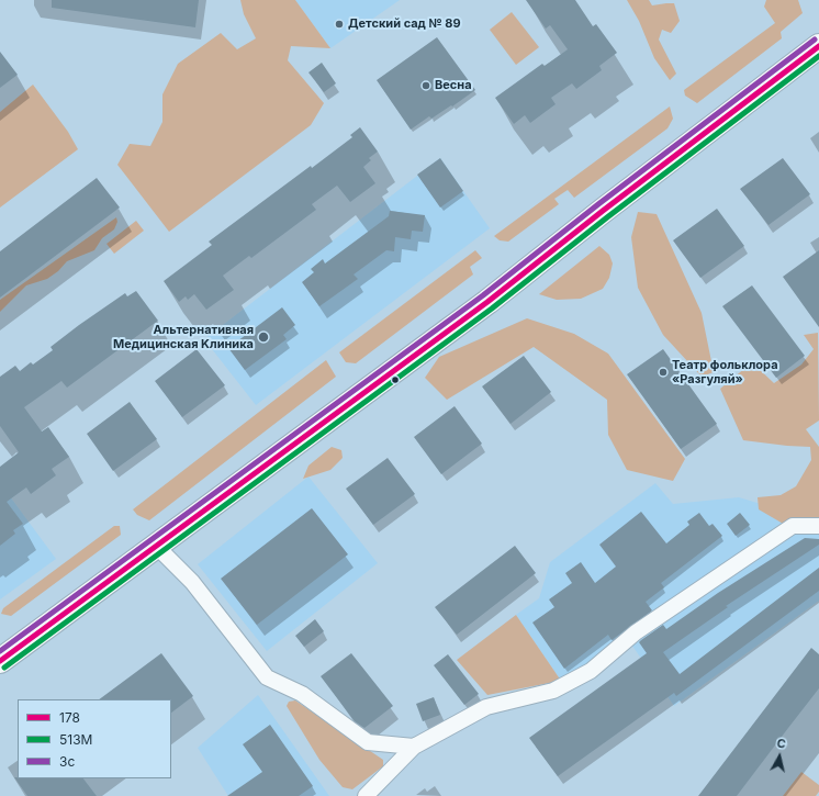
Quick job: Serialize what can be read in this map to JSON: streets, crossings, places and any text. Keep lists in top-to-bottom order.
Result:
{
  "places": [
    "Детский сад № 89",
    "Весна",
    "Альтернативная Mедицинская Kлиника",
    "Театр фольклора «Разгуляй»"
  ],
  "lines": ["transit line 3с", "transit line 178", "transit line 513М"],
  "legend": ["178", "513М", "3с"],
  "north": "top"
}
